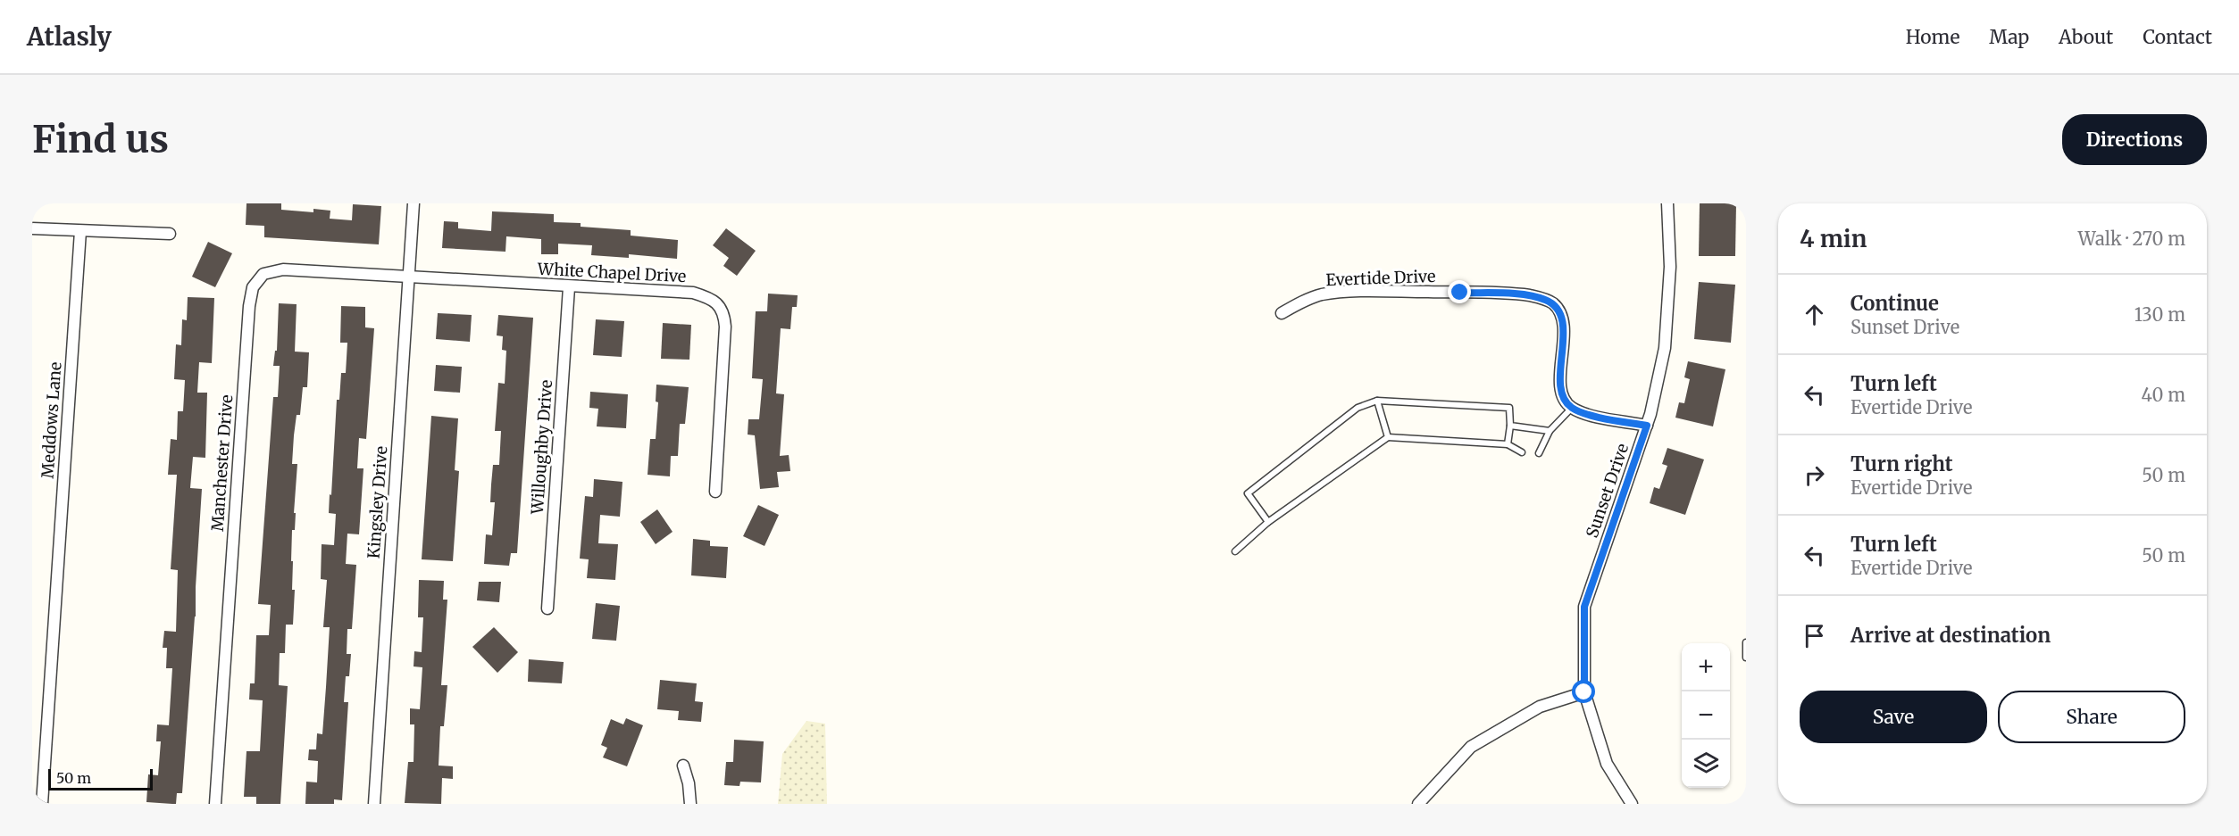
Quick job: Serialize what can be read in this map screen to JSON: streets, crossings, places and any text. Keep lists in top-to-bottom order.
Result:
{
  "streets": {
    "street": [
      "White Chapel Drive",
      "Evertide Drive",
      "Meddows Lane",
      "Willoughby Drive",
      "Manchester Drive",
      "Sunset Drive",
      "Kingsley Drive"
    ]
  },
  "crossings": [
    ["White Chapel Drive", "Willoughby Drive"],
    ["White Chapel Drive", "Manchester Drive"],
    ["White Chapel Drive", "Kingsley Drive"],
    ["Manchester Drive", "Kingsley Drive"]
  ],
  "scale_bar": "50 m",
  "page": {
    "header": "Atlasly",
    "nav": [
      "Home",
      "Map",
      "About",
      "Contact"
    ],
    "buttons": [
      "Directions",
      ["Save", "Share"]
    ],
    "title": "Find us",
    "heading": ["4 min", "Walk · 270 m"],
    "list": [
      ["Continue", "Sunset Drive", "130 m"],
      ["Turn left", "Evertide Drive", "40 m"],
      ["Turn right", "Evertide Drive", "50 m"],
      ["Turn left", "Evertide Drive", "50 m"],
      "Arrive at destination"
    ],
    "map_buttons": ["+", "−"],
    "scale": "50 m"
  }
}
